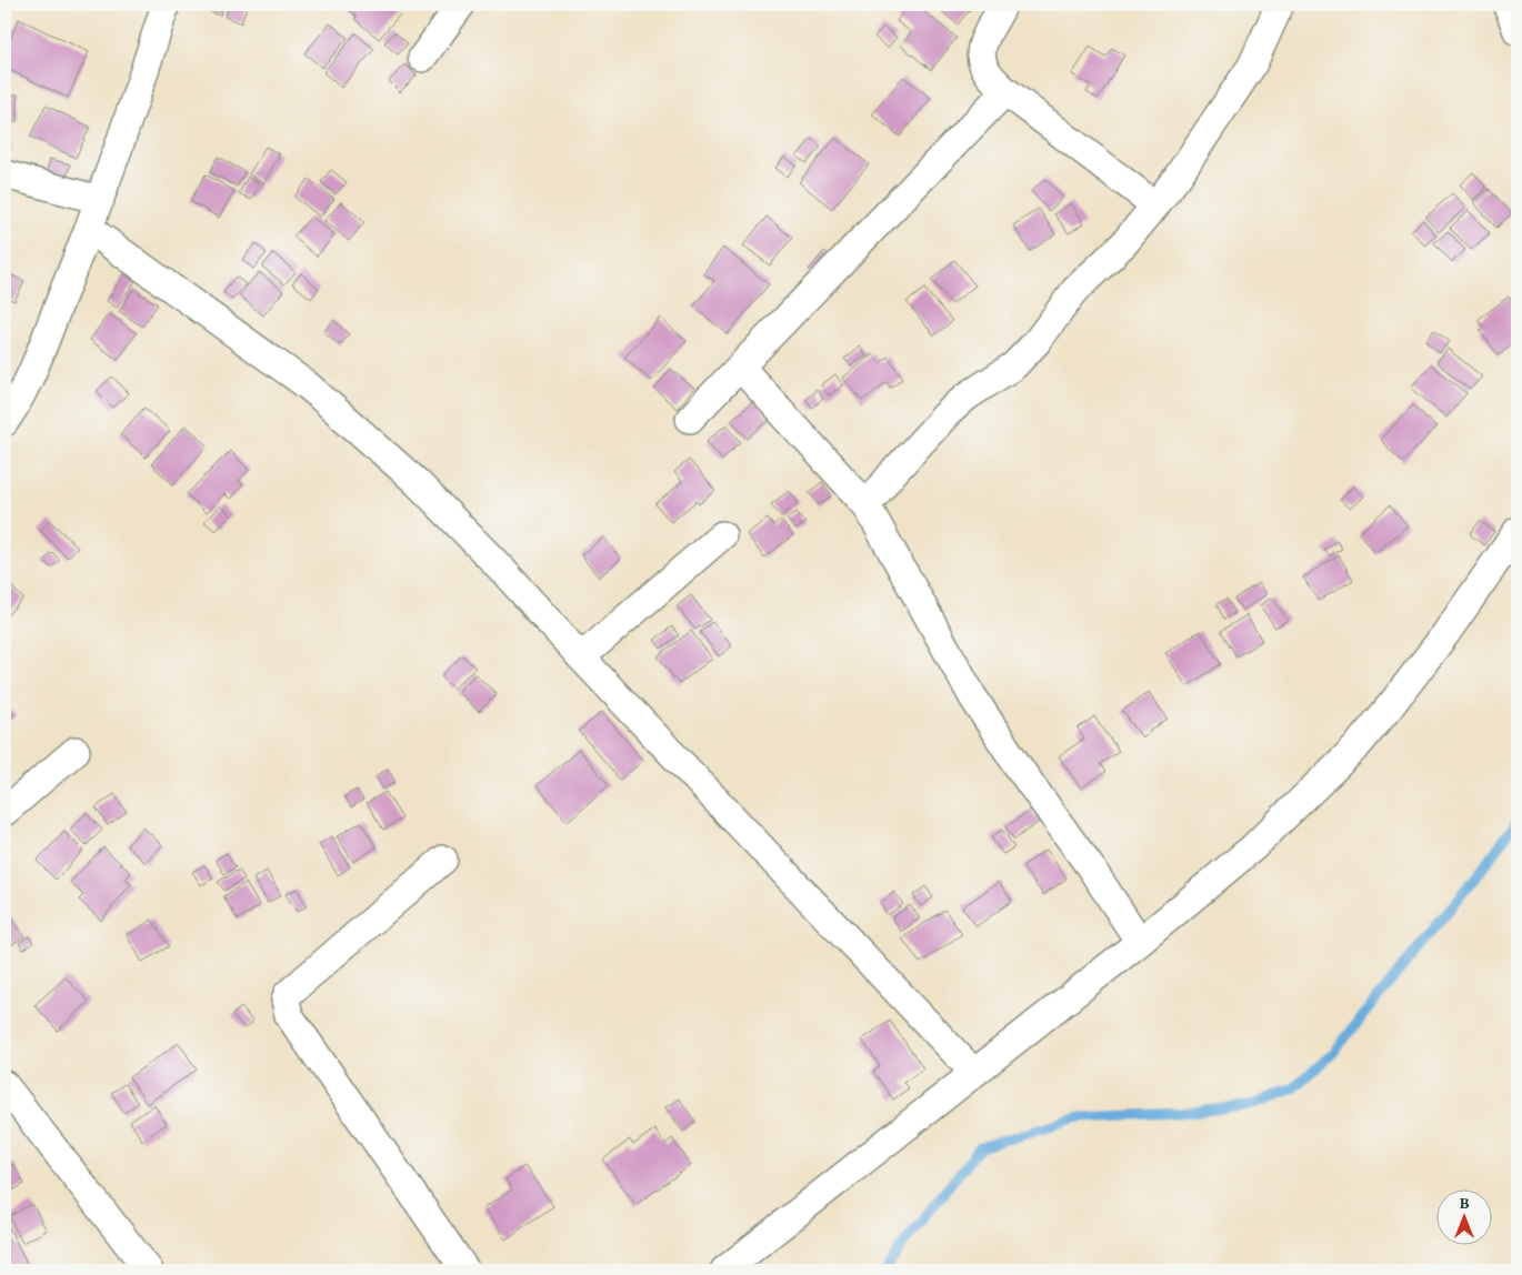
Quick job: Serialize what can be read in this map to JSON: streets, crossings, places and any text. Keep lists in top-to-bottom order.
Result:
{
  "north": "top"
}
